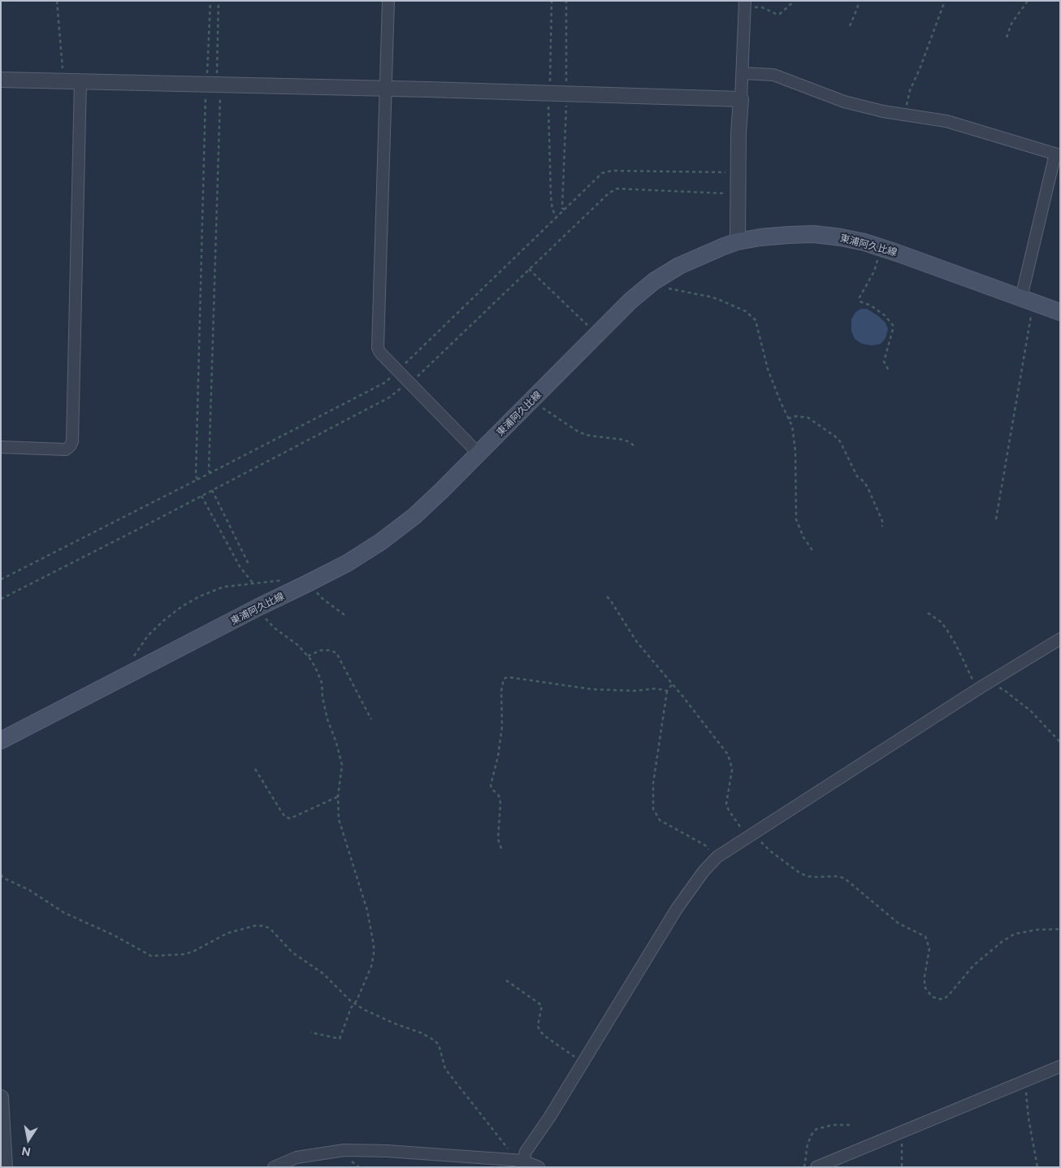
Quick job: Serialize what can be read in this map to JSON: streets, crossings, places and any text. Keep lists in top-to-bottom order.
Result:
{
  "streets": {
    "main road": ["東浦阿久比線"]
  },
  "north": "bottom"
}
